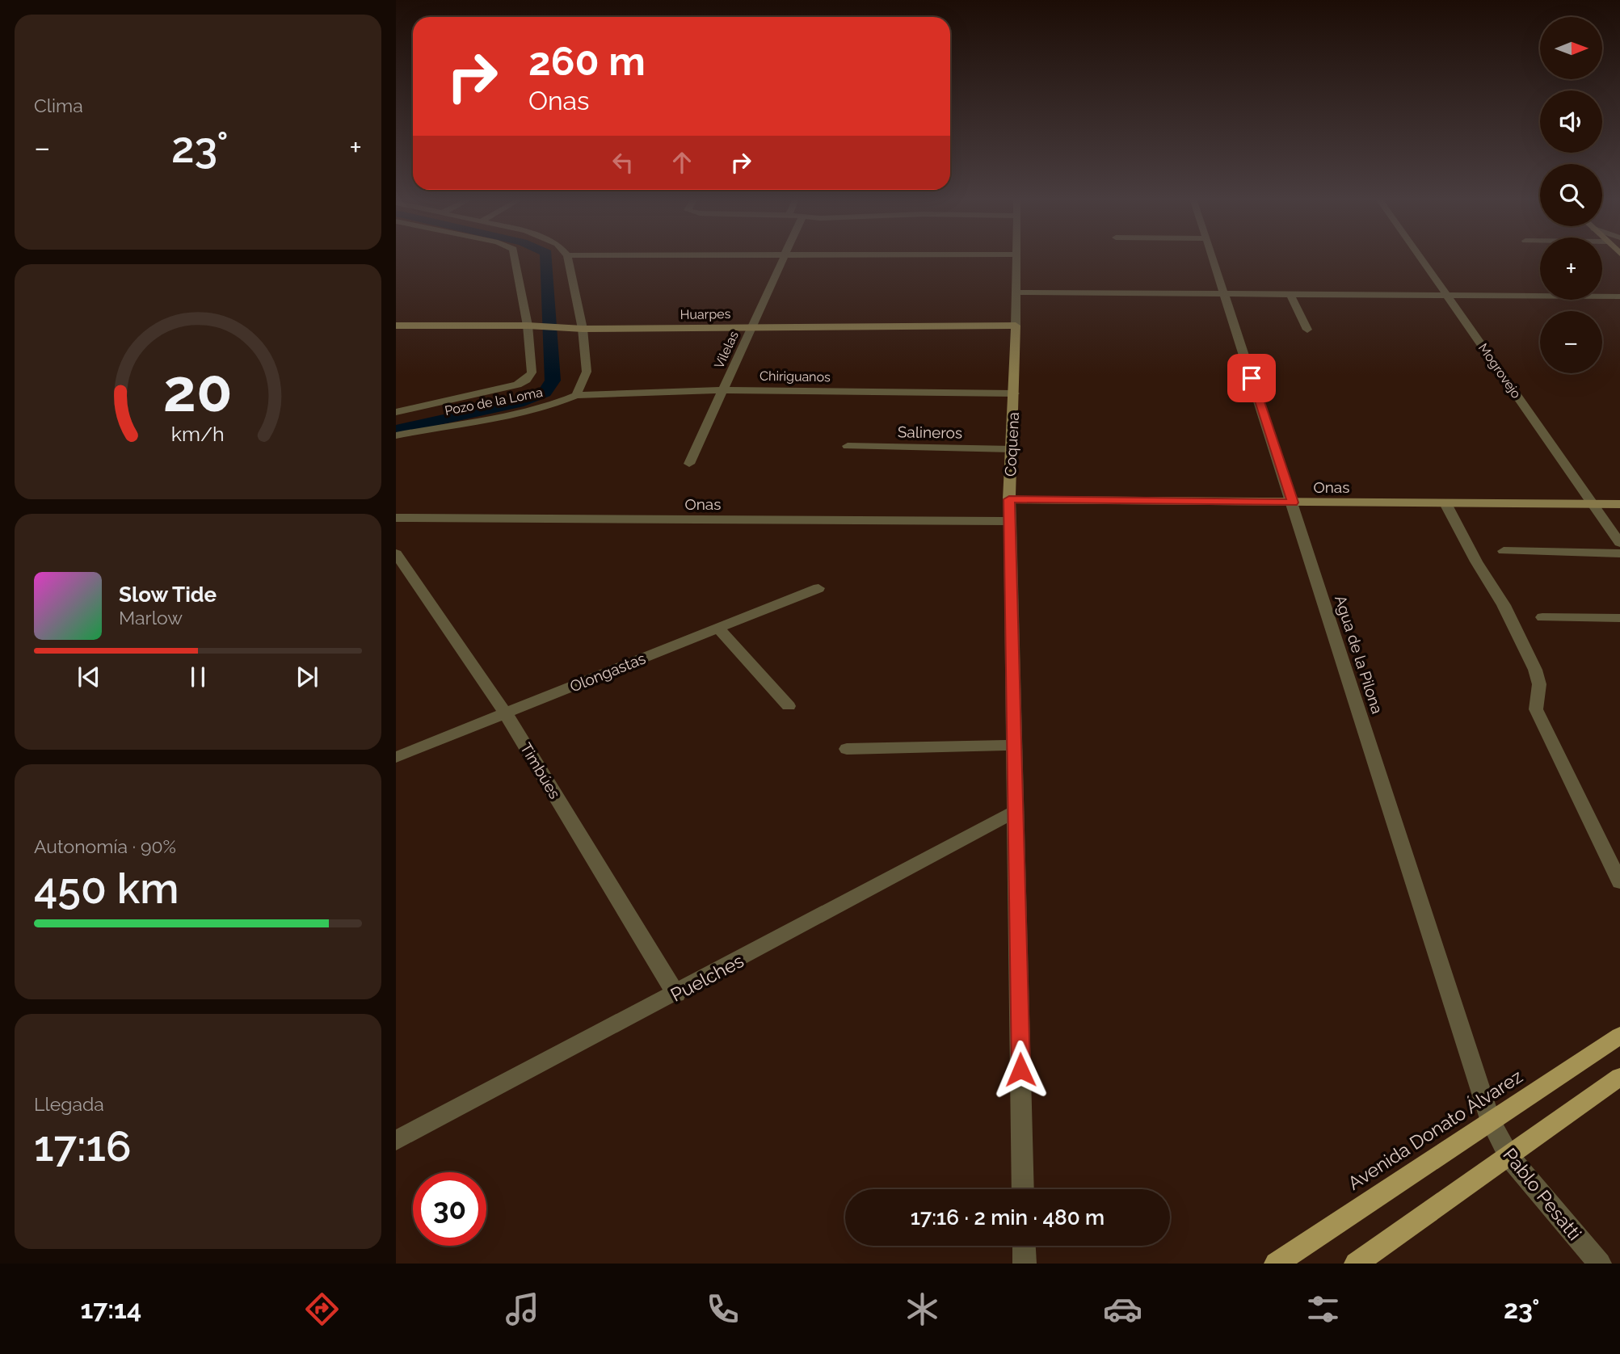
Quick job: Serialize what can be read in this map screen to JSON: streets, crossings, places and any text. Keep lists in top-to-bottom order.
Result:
{
  "streets": {
    "main road": [
      "Huarpes",
      "Coquena",
      "Onas",
      "Avenida Donato Álvarez"
    ],
    "street": [
      "Vilelas",
      "Mogrovejo",
      "Chiriguanos",
      "Pozo de la Loma",
      "Salineros",
      "Agua de la Pilona",
      "Olongastas",
      "Timbúes",
      "Puelches",
      "Pablo Pesatti"
    ]
  },
  "crossings": [
    ["Huarpes", "Vilelas"],
    ["Huarpes", "Pozo de la Loma"],
    ["Huarpes", "Coquena"],
    ["Vilelas", "Chiriguanos"],
    ["Mogrovejo", "Onas"],
    ["Chiriguanos", "Pozo de la Loma"],
    ["Chiriguanos", "Coquena"],
    ["Salineros", "Coquena"],
    ["Coquena", "Onas"],
    ["Coquena", "Puelches"],
    ["Onas", "Agua de la Pilona"],
    ["Agua de la Pilona", "Avenida Donato Álvarez"],
    ["Agua de la Pilona", "Pablo Pesatti"],
    ["Olongastas", "Timbúes"],
    ["Timbúes", "Puelches"],
    ["Avenida Donato Álvarez", "Pablo Pesatti"]
  ],
  "north": "right",
  "page": {
    "tile": [
      "Clima",
      ["Autonomía · 90%", "450 km"],
      ["Llegada", "17:16"]
    ],
    "map_buttons": ["+", "−"],
    "turn": ["260 m", "Onas"],
    "heat": ["−", "23°", "+"],
    "song": ["Slow Tide", "Marlow"],
    "limit": "30",
    "trip": "17:16 · 2 min · 480 m",
    "tabs": ["17:14", "23°"],
    "gauge": ["20", "km/h"]
  }
}
